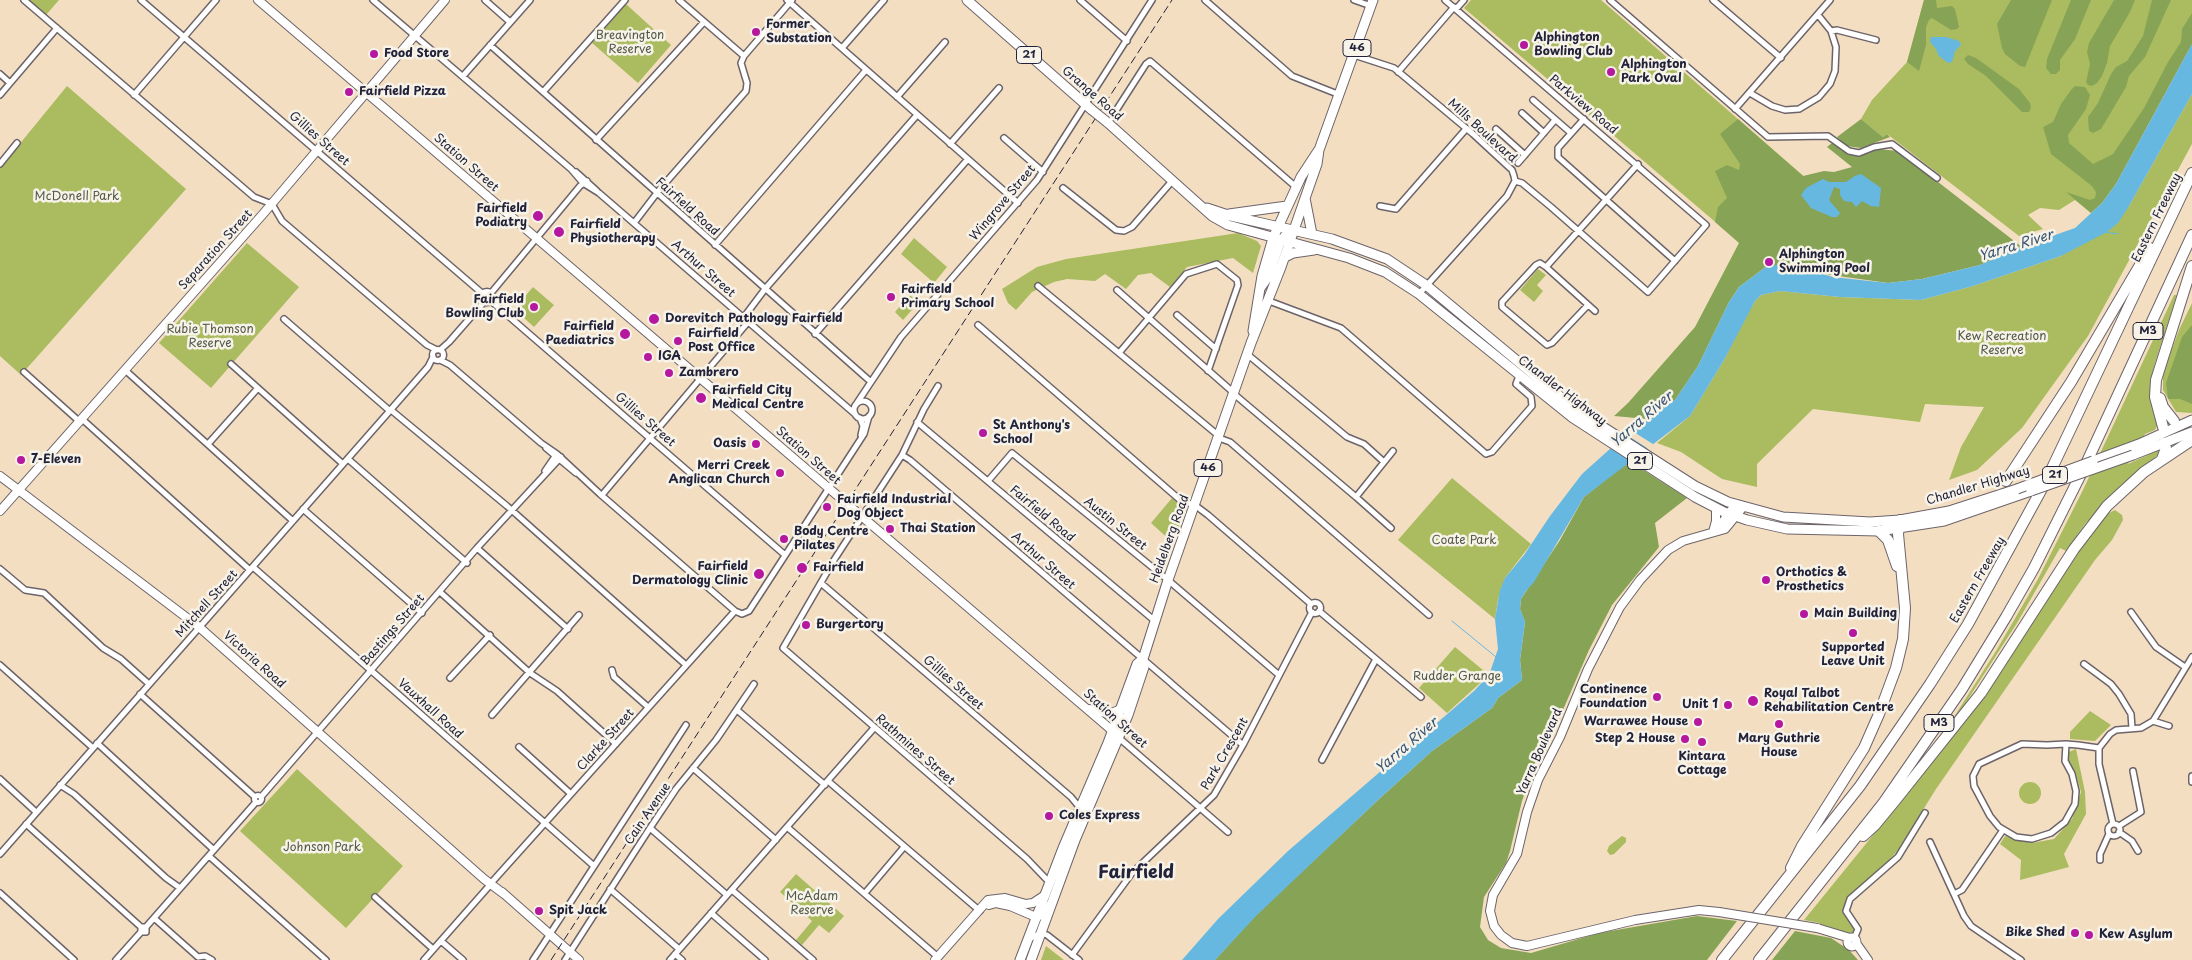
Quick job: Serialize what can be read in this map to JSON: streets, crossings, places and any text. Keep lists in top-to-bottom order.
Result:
{
  "streets": {
    "highway": ["Eastern Freeway", "M3"],
    "main road": [
      "46",
      "21",
      "Grange Road",
      "Station Street",
      "Separation Street",
      "Chandler Highway",
      "Heidelberg Road",
      "Victoria Road",
      "Yarra Boulevard"
    ],
    "street": [
      "Parkview Road",
      "Mills Boulevard",
      "Gillies Street",
      "Wingrove Street",
      "Fairfield Road",
      "Arthur Street",
      "Austin Street",
      "Mitchell Street",
      "Bastings Street",
      "Vauxhall Road",
      "Clarke Street",
      "Rathmines Street",
      "Park Crescent",
      "Cain Avenue"
    ]
  },
  "crossings": [
    ["Grange Road", "Wingrove Street"],
    ["Grange Road", "Chandler Highway"],
    ["Grange Road", "Heidelberg Road"],
    ["Mills Boulevard", "Chandler Highway"],
    ["Mills Boulevard", "Heidelberg Road"],
    ["Gillies Street", "Separation Street"],
    ["Gillies Street", "Heidelberg Road"],
    ["Gillies Street", "Rathmines Street"],
    ["Station Street", "Separation Street"],
    ["Station Street", "Heidelberg Road"],
    ["Station Street", "Park Crescent"],
    ["Wingrove Street", "Fairfield Road"],
    ["Wingrove Street", "Arthur Street"],
    ["Fairfield Road", "Austin Street"],
    ["Fairfield Road", "Heidelberg Road"],
    ["Separation Street", "Arthur Street"],
    ["Separation Street", "Victoria Road"],
    ["Separation Street", "Vauxhall Road"],
    ["Arthur Street", "Heidelberg Road"],
    ["Arthur Street", "Park Crescent"],
    ["Chandler Highway", "Heidelberg Road"],
    ["Chandler Highway", "Yarra Boulevard"],
    ["Austin Street", "Heidelberg Road"],
    ["Austin Street", "Park Crescent"],
    ["Heidelberg Road", "Rathmines Street"],
    ["Mitchell Street", "Victoria Road"],
    ["Mitchell Street", "Vauxhall Road"],
    ["Bastings Street", "Victoria Road"],
    ["Bastings Street", "Vauxhall Road"],
    ["Victoria Road", "Clarke Street"],
    ["Victoria Road", "Cain Avenue"],
    ["Vauxhall Road", "Clarke Street"]
  ],
  "districts": ["Fairfield"],
  "water": ["Yarra River"],
  "parks": [
    "Breavington Reserve",
    "McDonell Park",
    "Rubie Thomson Reserve",
    "Kew Recreation Reserve",
    "Coate Park",
    "Rudder Grange",
    "Johnson Park",
    "McAdam Reserve"
  ],
  "places": [
    "Former Substation",
    "Alphington Bowling Club",
    "Food Store",
    "Alphington Park Oval",
    "Fairfield Pizza",
    "Fairfield Podiatry",
    "Fairfield Physiotherapy",
    "Alphington Swimming Pool",
    "Fairfield Primary School",
    "Fairfield Bowling Club",
    "Dorevitch Pathology Fairfield",
    "Fairfield Paediatrics",
    "Fairfield Post Office",
    "IGA",
    "Zambrero",
    "Fairfield City Medical Centre",
    "St Anthony's School",
    "Oasis",
    "7-Eleven",
    "Merri Creek Anglican Church",
    "Fairfield Industrial Dog Object",
    "Thai Station",
    "Body Centre Pilates",
    "Fairfield",
    "Fairfield Dermatology Clinic",
    "Orthotics & Prosthetics",
    "Main Building",
    "Burgertory",
    "Supported Leave Unit",
    "Continence Foundation",
    "Royal Talbot Rehabilitation Centre",
    "Unit 1",
    "Warrawee House",
    "Mary Guthrie House",
    "Step 2 House",
    "Kintara Cottage",
    "Coles Express",
    "Spit Jack",
    "Bike Shed",
    "Kew Asylum"
  ]
}
